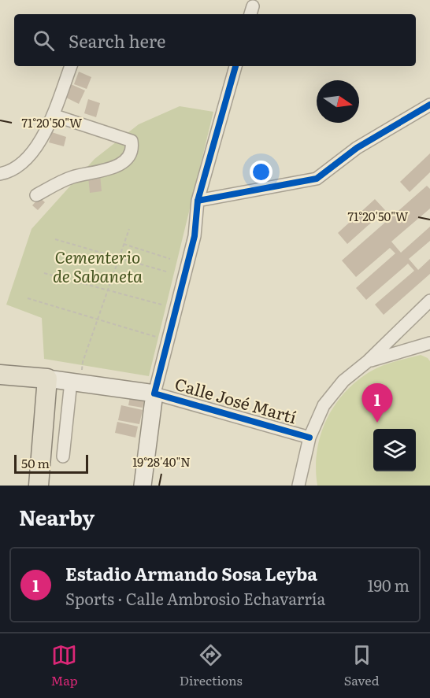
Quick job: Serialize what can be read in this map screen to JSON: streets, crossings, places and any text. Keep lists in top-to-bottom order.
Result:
{
  "streets": {
    "main road": ["Calle José Martí"]
  },
  "parks": ["Cementerio de Sabaneta"],
  "scale_bar": "50 m",
  "north": "right",
  "page": {
    "search": "Search here",
    "pins": "1",
    "scale": "50 m",
    "heading": "Nearby",
    "list": [
      {
        "mark": "1",
        "name": "Estadio Armando Sosa Leyba",
        "note": "Sports · Calle Ambrosio Echavarría",
        "value": "190 m"
      }
    ],
    "nav": ["Map", "Directions", "Saved"]
  },
  "coordinates": ["71°20'50\"W", "19°28'40\"N"]
}
